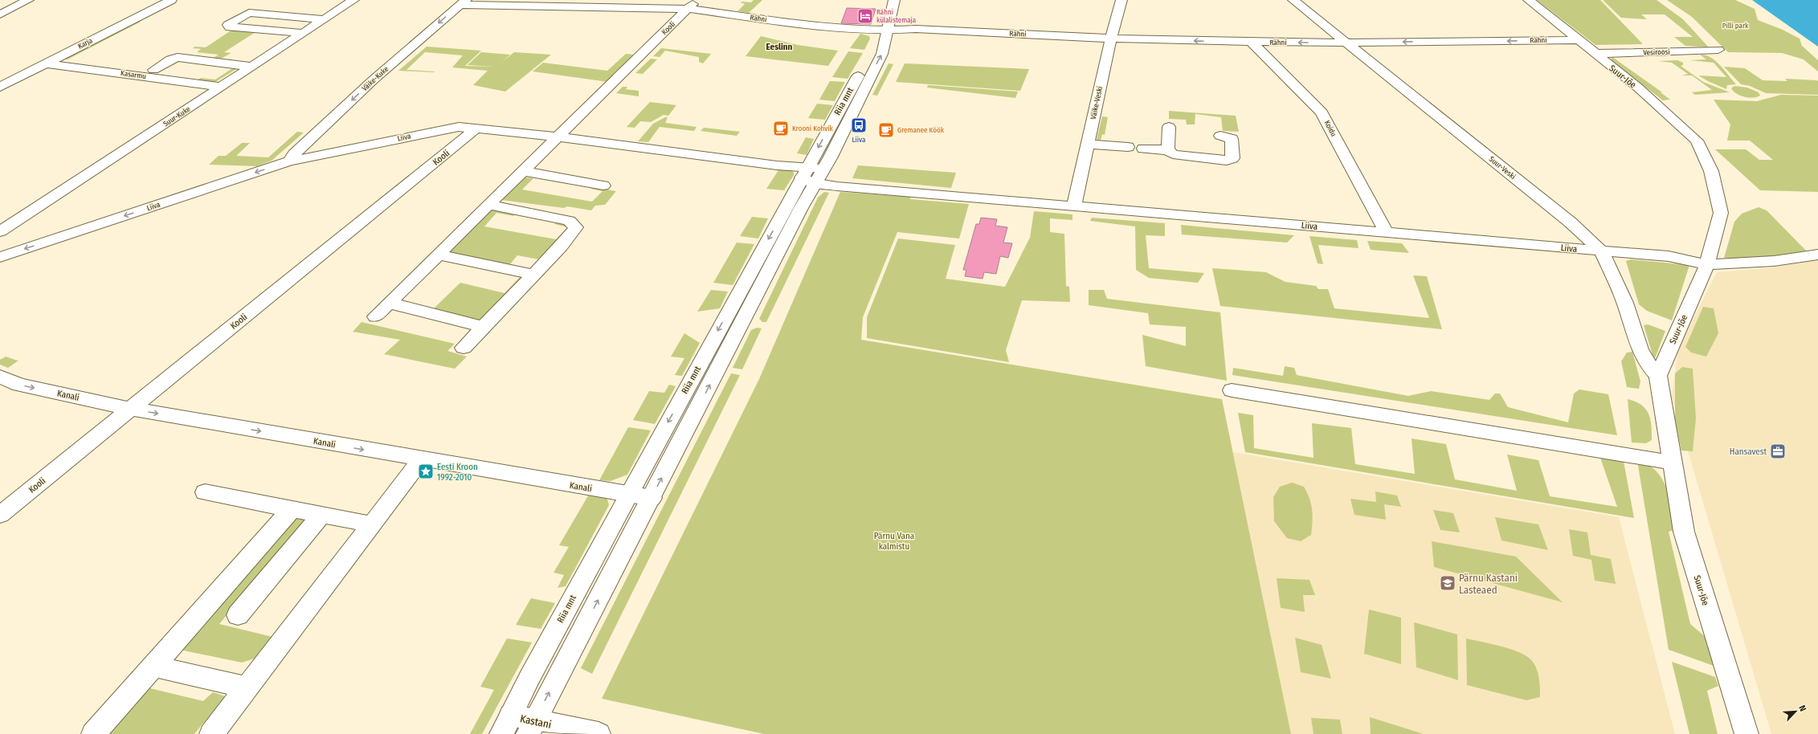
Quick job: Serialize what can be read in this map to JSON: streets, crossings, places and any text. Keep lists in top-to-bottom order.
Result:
{
  "streets": {
    "street": [
      "Rähni",
      "Kooli",
      "Karja",
      "Vesiroosi",
      "Kasarmu",
      "Suur-Jõe",
      "Väike-Kuke",
      "Riia mnt",
      "Väike-Veski",
      "Suur-Kuke",
      "Koidu",
      "Liiva",
      "Suur-Veski",
      "Kanali",
      "Kastani"
    ]
  },
  "crossings": [
    ["Rähni", "Kooli"],
    ["Rähni", "Suur-Jõe"],
    ["Rähni", "Väike-Kuke"],
    ["Rähni", "Riia mnt"],
    ["Rähni", "Väike-Veski"],
    ["Rähni", "Koidu"],
    ["Rähni", "Suur-Veski"],
    ["Kooli", "Liiva"],
    ["Kooli", "Kanali"],
    ["Karja", "Kasarmu"],
    ["Vesiroosi", "Suur-Jõe"],
    ["Kasarmu", "Suur-Kuke"],
    ["Suur-Jõe", "Liiva"],
    ["Suur-Jõe", "Suur-Veski"],
    ["Väike-Kuke", "Liiva"],
    ["Riia mnt", "Liiva"],
    ["Riia mnt", "Kanali"],
    ["Riia mnt", "Kastani"],
    ["Väike-Veski", "Liiva"],
    ["Koidu", "Liiva"],
    ["Liiva", "Suur-Veski"]
  ],
  "one_way": ["Rähni", "Väike-Kuke"],
  "districts": ["Eeslinn"],
  "parks": ["Pilli park", "Pärnu Vana kalmistu"],
  "places": {
    "hotel": ["Rähni külalistemaja"],
    "bus stop": ["Liiva"],
    "cafe": ["Krooni Kohvik", "Gremanee Köök"],
    "office": ["Hansavest"],
    "place": ["Eesti Kroon 1992-2010"],
    "school or university": ["Pärnu Kastani Lasteaed"]
  },
  "north": "top right"
}
